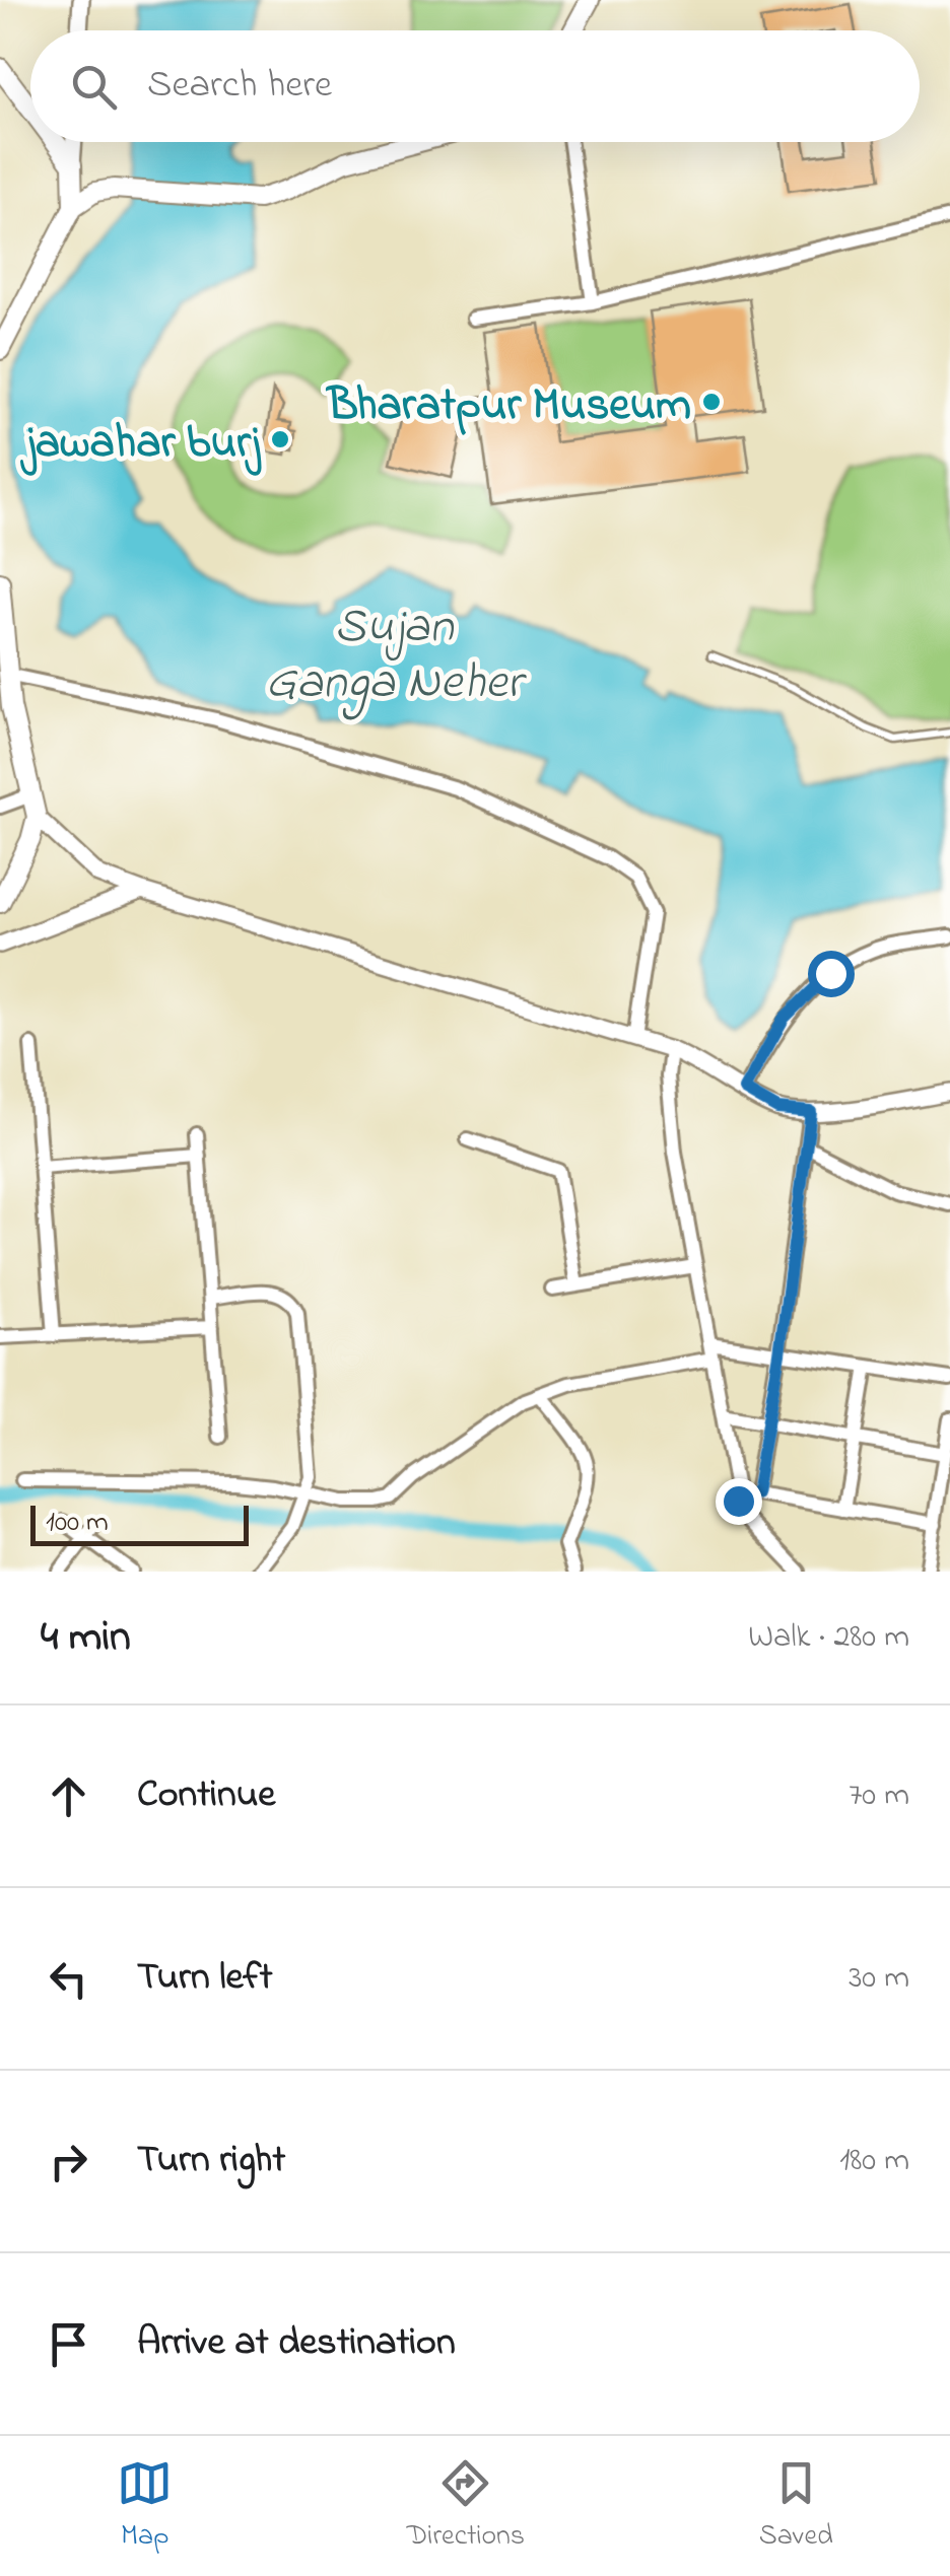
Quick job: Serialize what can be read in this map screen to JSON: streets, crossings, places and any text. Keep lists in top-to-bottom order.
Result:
{
  "water": ["Sujan Ganga Neher"],
  "places": ["Bharatpur Museum", "jawahar burj"],
  "scale_bar": "100 m",
  "page": {
    "search": "Search here",
    "scale": "100 m",
    "heading": ["4 min", "Walk · 280 m"],
    "list": [
      ["Continue", "70 m"],
      ["Turn left", "30 m"],
      ["Turn right", "180 m"],
      "Arrive at destination"
    ],
    "nav": ["Map", "Directions", "Saved"]
  }
}
